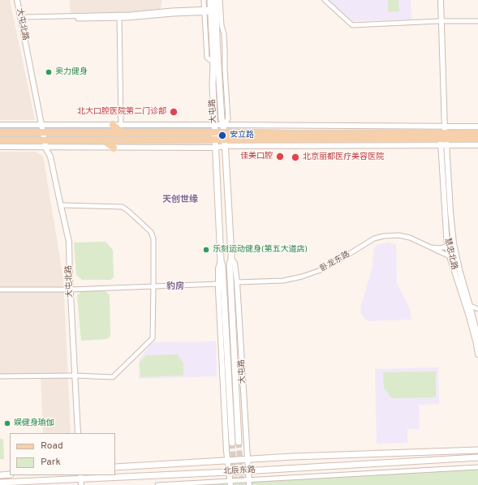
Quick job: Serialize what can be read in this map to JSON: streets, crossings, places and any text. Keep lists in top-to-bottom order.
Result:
{
  "streets": {
    "main road": ["大屯路", "北辰东路"],
    "street": ["大屯北路", "慧忠北路", "卧龙东路"]
  },
  "crossings": [
    ["大屯路", "卧龙东路"],
    ["大屯路", "北辰东路"],
    ["慧忠北路", "卧龙东路"]
  ],
  "districts": ["天创世缘", "豹房"],
  "places": [
    "奥力健身",
    "北大口腔医院第二门诊部",
    "安立路",
    "佳美口腔",
    "北京丽都医疗美容医院",
    "乐刻运动健身(第五大道店)",
    "娱·健身瑜伽"
  ],
  "legend": ["Road", "Park"]
}
